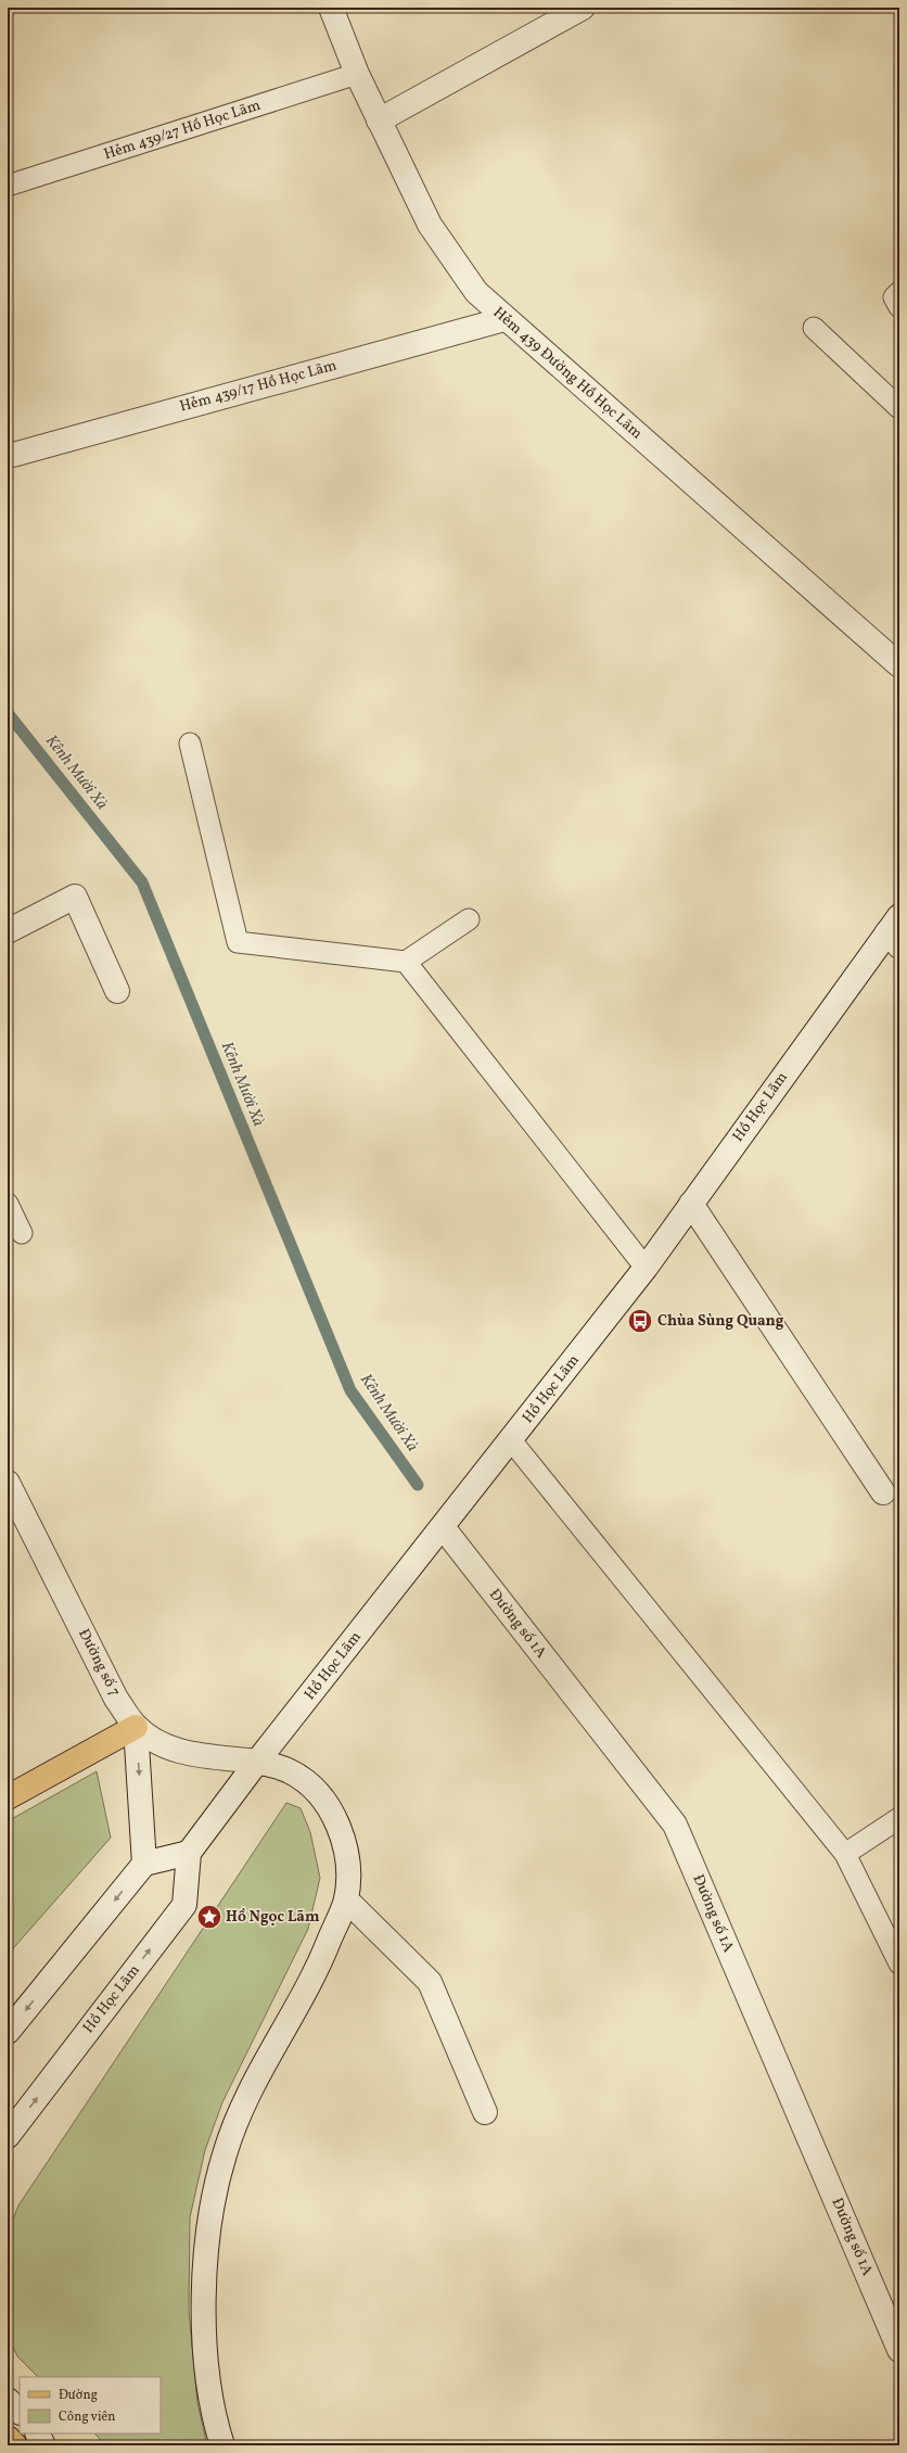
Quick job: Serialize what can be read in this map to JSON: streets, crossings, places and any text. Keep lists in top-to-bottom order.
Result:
{
  "streets": {
    "street": [
      "Hẻm 439 Đường Hồ Học Lãm",
      "Hẻm 439/17 Hồ Học Lãm",
      "Hồ Học Lãm",
      "Đường số 1A",
      "Đường số 7"
    ],
    "lane": ["Hẻm 439/27 Hồ Học Lãm"]
  },
  "crossings": [
    ["Hẻm 439/27 Hồ Học Lãm", "Hẻm 439 Đường Hồ Học Lãm"],
    ["Hẻm 439 Đường Hồ Học Lãm", "Hẻm 439/17 Hồ Học Lãm"],
    ["Hồ Học Lãm", "Đường số 1A"],
    ["Hồ Học Lãm", "Đường số 7"]
  ],
  "water": ["Kênh Mười Xà"],
  "places": {
    "bus stop": ["Chùa Sùng Quang"],
    "place": ["Hồ Ngọc Lãm"]
  },
  "legend": ["Đường", "Công viên"]
}
